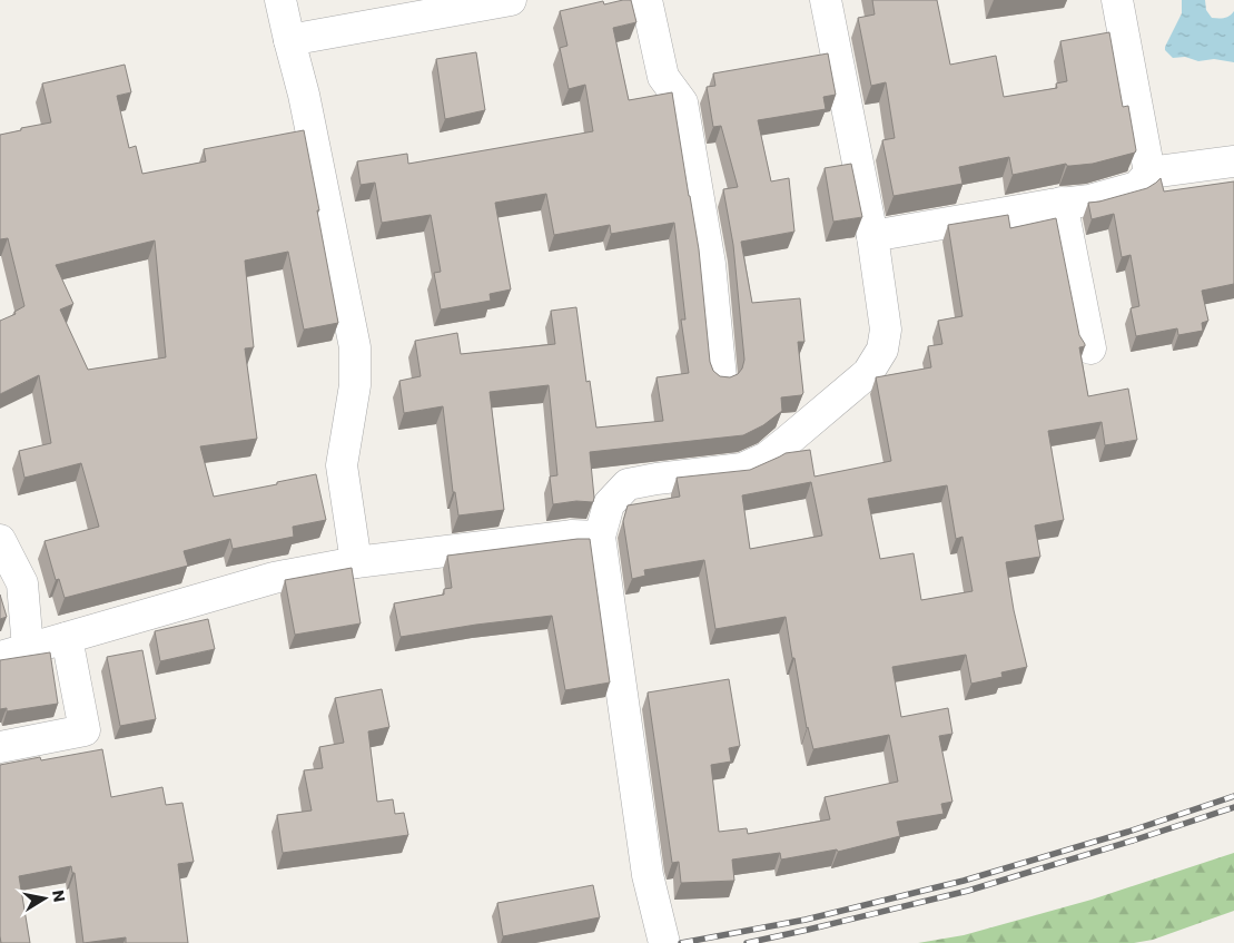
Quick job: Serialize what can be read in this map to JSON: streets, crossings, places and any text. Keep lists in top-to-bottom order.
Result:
{
  "north": "right"
}
